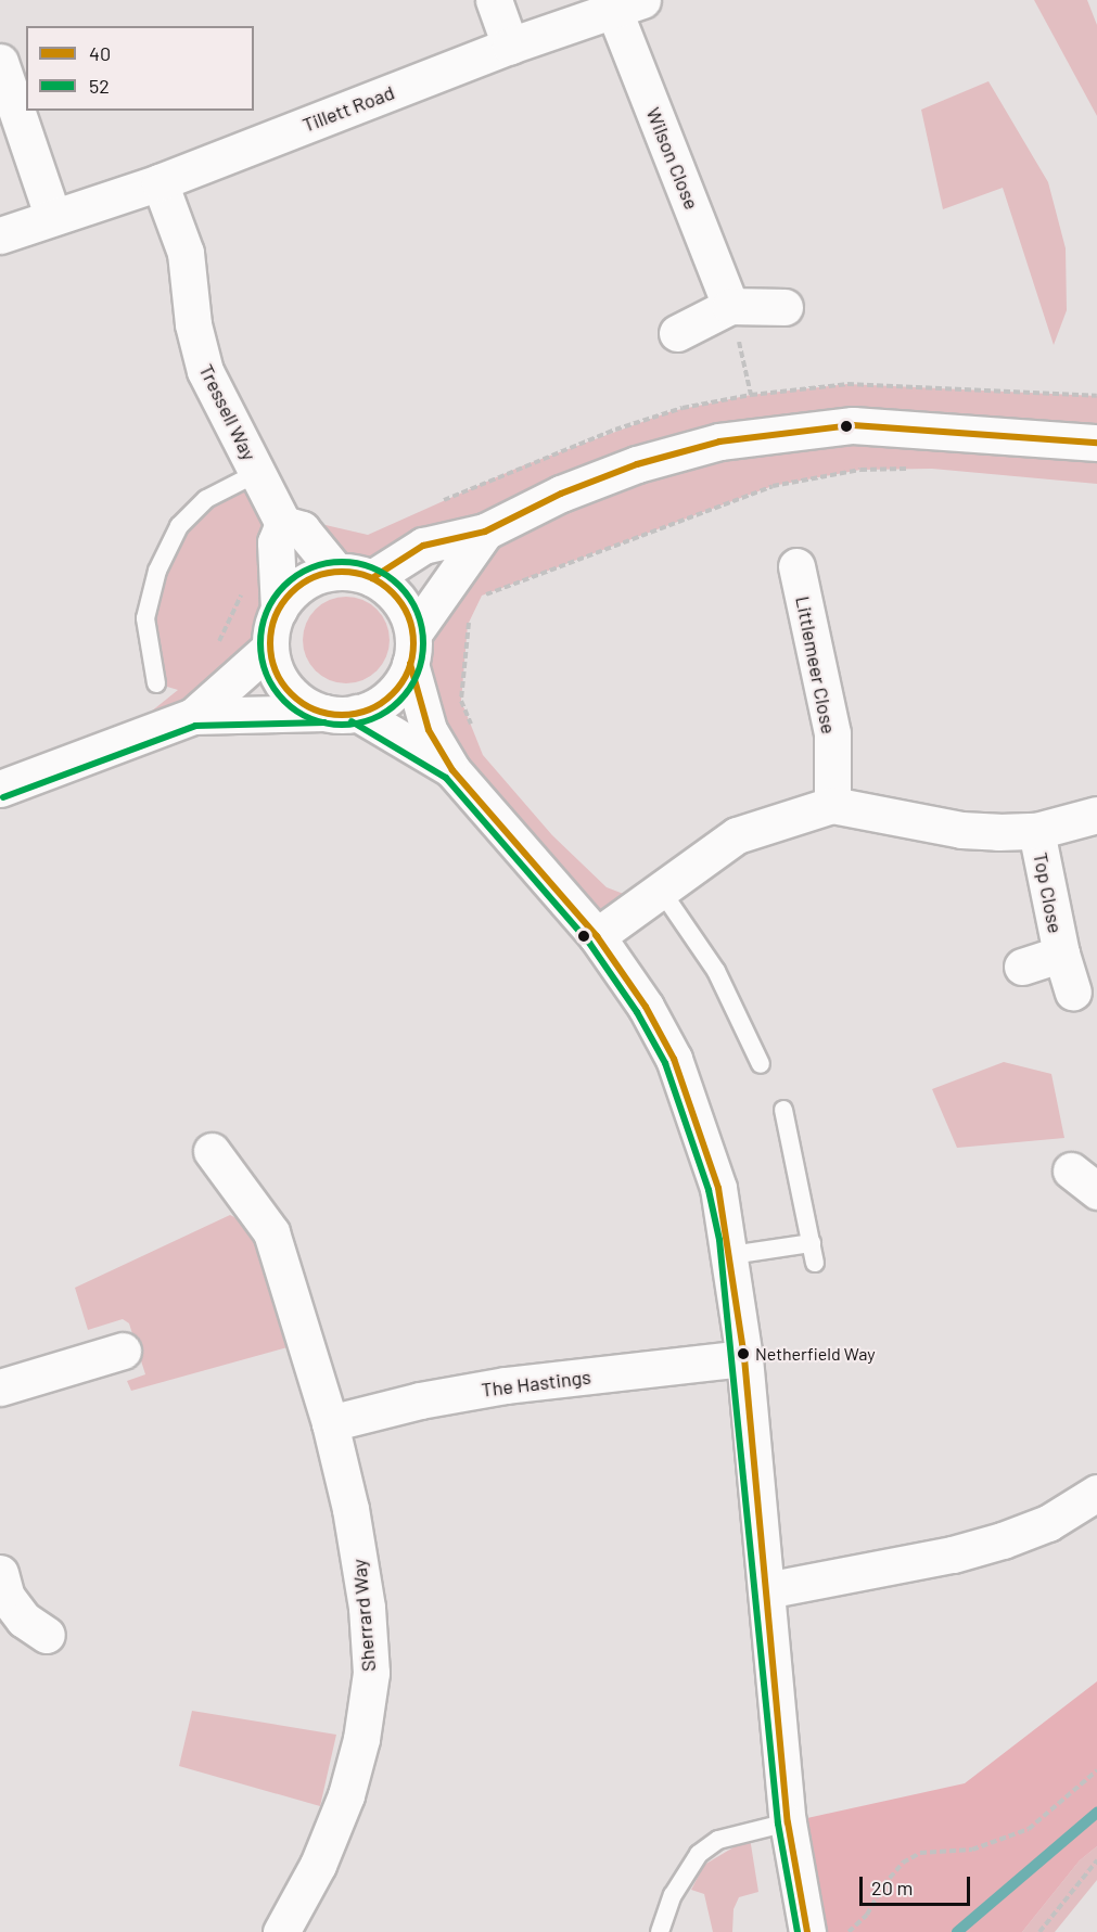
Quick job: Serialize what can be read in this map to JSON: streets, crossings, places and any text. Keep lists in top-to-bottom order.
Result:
{
  "streets": {
    "street": [
      "Tillett Road",
      "Wilson Close",
      "Tressell Way",
      "Littlemeer Close",
      "Top Close",
      "The Hastings",
      "Sherrard Way"
    ]
  },
  "crossings": [
    ["Tillett Road", "Wilson Close"],
    ["Tillett Road", "Tressell Way"],
    ["The Hastings", "Sherrard Way"]
  ],
  "places": ["Netherfield Way"],
  "lines": ["transit line 40", "transit line 52"],
  "legend": ["40", "52"],
  "scale_bar": "20 m"
}
